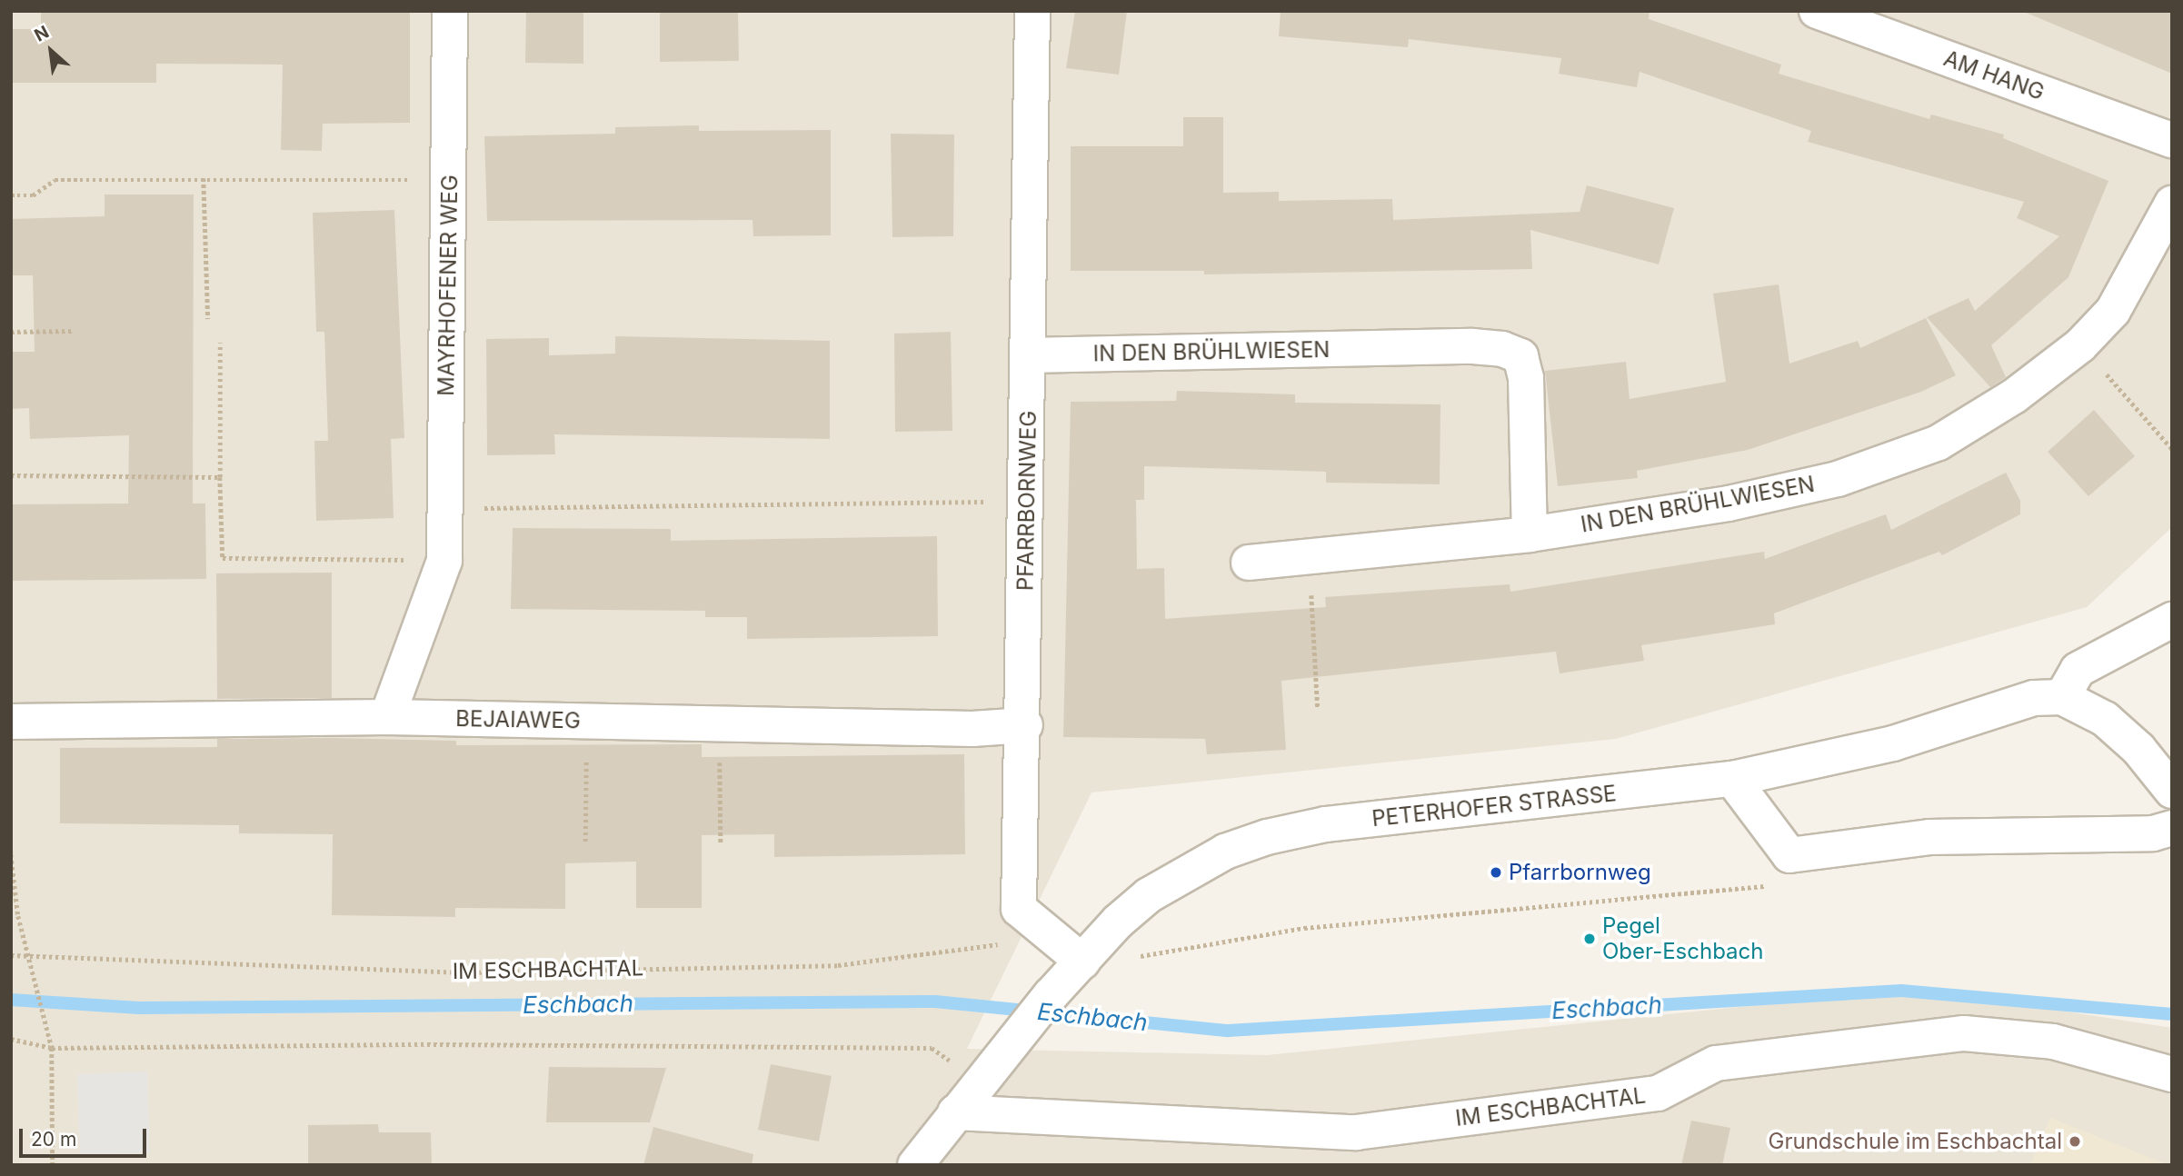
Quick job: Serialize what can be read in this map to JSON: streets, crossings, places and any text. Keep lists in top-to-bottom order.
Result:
{
  "streets": {
    "street": [
      "AM HANG",
      "MAYRHOFENER WEG",
      "IN DEN BRÜHLWIESEN",
      "PFARRBORNWEG",
      "BEJAIAWEG",
      "PETERHOFER STRASSE",
      "IM ESCHBACHTAL"
    ]
  },
  "crossings": [
    ["MAYRHOFENER WEG", "BEJAIAWEG"],
    ["IN DEN BRÜHLWIESEN", "PFARRBORNWEG"],
    ["PFARRBORNWEG", "BEJAIAWEG"],
    ["PFARRBORNWEG", "PETERHOFER STRASSE"],
    ["PETERHOFER STRASSE", "IM ESCHBACHTAL"]
  ],
  "water": ["Eschbach"],
  "places": ["Pfarrbornweg", "Pegel Ober-Eschbach", "Grundschule im Eschbachtal"],
  "scale_bar": "20 m",
  "north": "top left"
}
